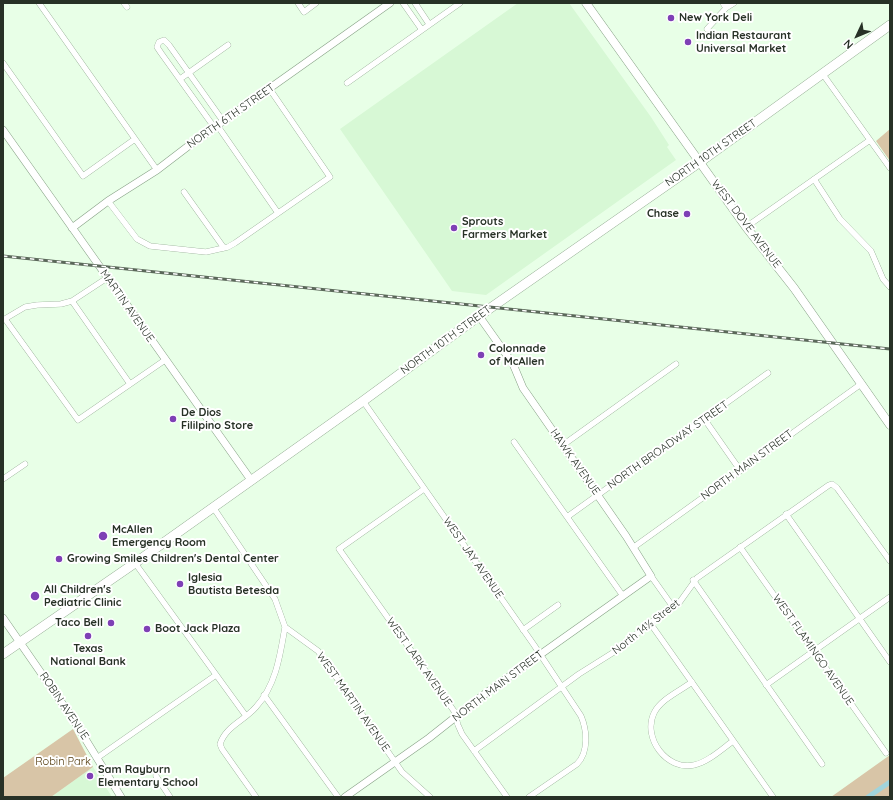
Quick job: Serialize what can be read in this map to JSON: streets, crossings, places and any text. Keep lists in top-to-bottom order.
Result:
{
  "streets": {
    "main road": ["NORTH 10TH STREET", "WEST DOVE AVENUE"],
    "street": [
      "NORTH 6TH STREET",
      "MARTIN AVENUE",
      "NORTH BROADWAY STREET",
      "HAWK AVENUE",
      "NORTH MAIN STREET",
      "WEST JAY AVENUE",
      "North 14½ Street",
      "WEST FLAMINGO AVENUE",
      "WEST LARK AVENUE",
      "WEST MARTIN AVENUE",
      "ROBIN AVENUE"
    ]
  },
  "crossings": [
    ["NORTH 6TH STREET", "MARTIN AVENUE"],
    ["NORTH 10TH STREET", "WEST DOVE AVENUE"],
    ["NORTH 10TH STREET", "MARTIN AVENUE"],
    ["NORTH 10TH STREET", "HAWK AVENUE"],
    ["NORTH 10TH STREET", "WEST JAY AVENUE"],
    ["NORTH 10TH STREET", "ROBIN AVENUE"],
    ["WEST DOVE AVENUE", "NORTH MAIN STREET"],
    ["NORTH BROADWAY STREET", "HAWK AVENUE"],
    ["HAWK AVENUE", "NORTH MAIN STREET"],
    ["HAWK AVENUE", "North 14½ Street"],
    ["NORTH MAIN STREET", "WEST JAY AVENUE"],
    ["NORTH MAIN STREET", "WEST LARK AVENUE"],
    ["NORTH MAIN STREET", "WEST MARTIN AVENUE"],
    ["WEST JAY AVENUE", "North 14½ Street"],
    ["WEST JAY AVENUE", "WEST LARK AVENUE"],
    ["North 14½ Street", "WEST FLAMINGO AVENUE"],
    ["North 14½ Street", "WEST LARK AVENUE"]
  ],
  "parks": ["Robin Park"],
  "places": [
    "New York Deli",
    "Indian Restaurant Universal Market",
    "Chase",
    "Sprouts Farmers Market",
    "Colonnade of McAllen",
    "De Dios Fililpino Store",
    "McAllen Emergency Room",
    "Growing Smiles Children's Dental Center",
    "Iglesia Bautista Betesda",
    "All Children's Pediatric Clinic",
    "Taco Bell",
    "Boot Jack Plaza",
    "Texas National Bank",
    "Sam Rayburn Elementary School"
  ],
  "north": "bottom left"
}
